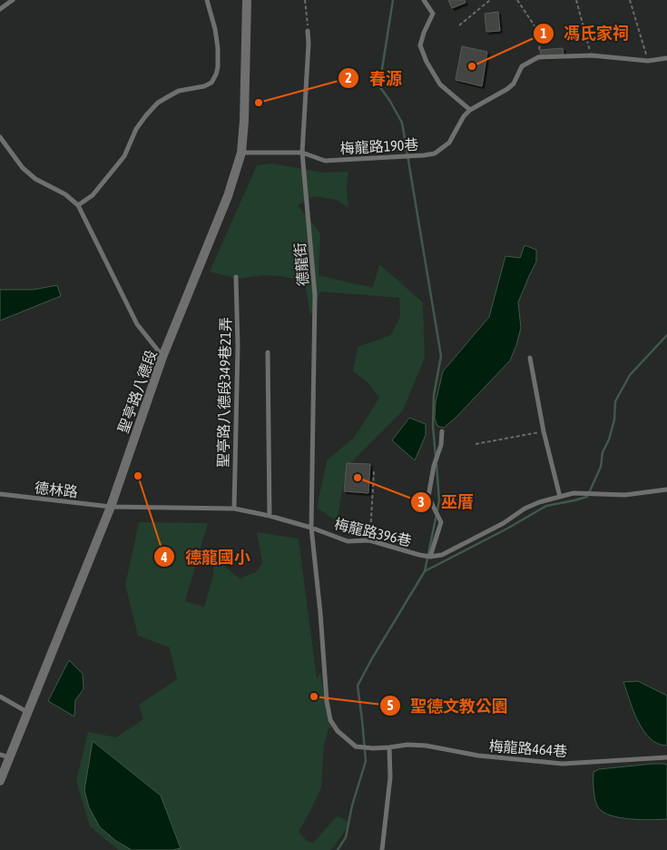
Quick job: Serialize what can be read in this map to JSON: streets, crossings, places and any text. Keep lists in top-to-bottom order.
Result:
{
  "streets": {
    "street": ["聖亭路八德段"],
    "lane": [
      "梅龍路190巷",
      "德龍街",
      "聖亭路八德段349巷21弄",
      "德林路",
      "梅龍路396巷",
      "梅龍路464巷"
    ]
  },
  "crossings": [
    ["梅龍路190巷", "德龍街"],
    ["梅龍路190巷", "聖亭路八德段"],
    ["德龍街", "梅龍路396巷"],
    ["德龍街", "梅龍路464巷"],
    ["聖亭路八德段", "德林路"],
    ["聖亭路八德段349巷21弄", "德林路"],
    ["聖亭路八德段349巷21弄", "梅龍路396巷"],
    ["德林路", "梅龍路396巷"]
  ],
  "places": [
    "馮氏家祠",
    "春源",
    "德龍國小",
    "巫厝",
    "聖德文教公園"
  ]
}
